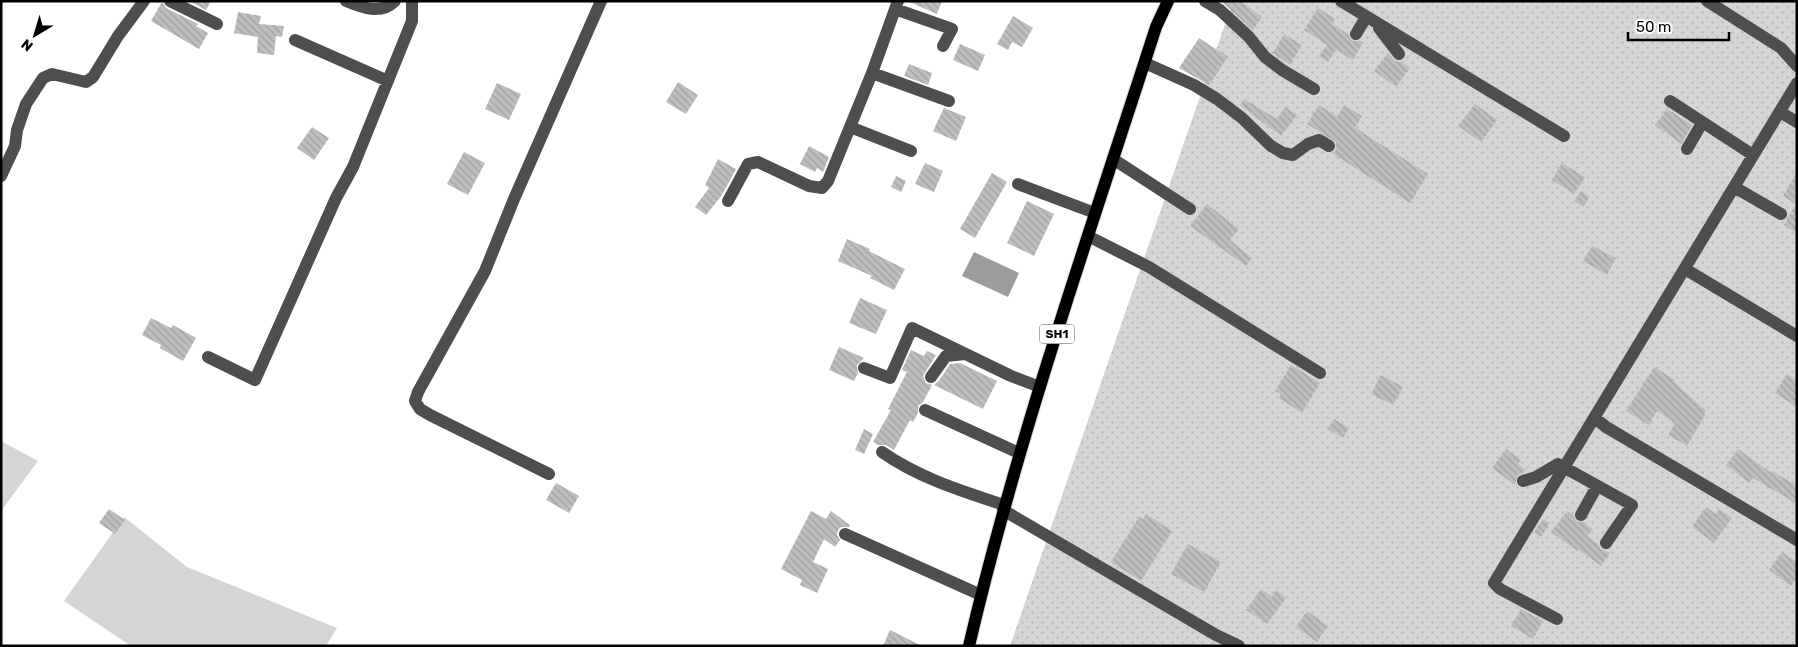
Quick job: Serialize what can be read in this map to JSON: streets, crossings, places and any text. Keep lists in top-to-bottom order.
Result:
{
  "streets": {
    "main road": ["SH1"]
  },
  "scale_bar": "50 m",
  "north": "bottom left"
}
